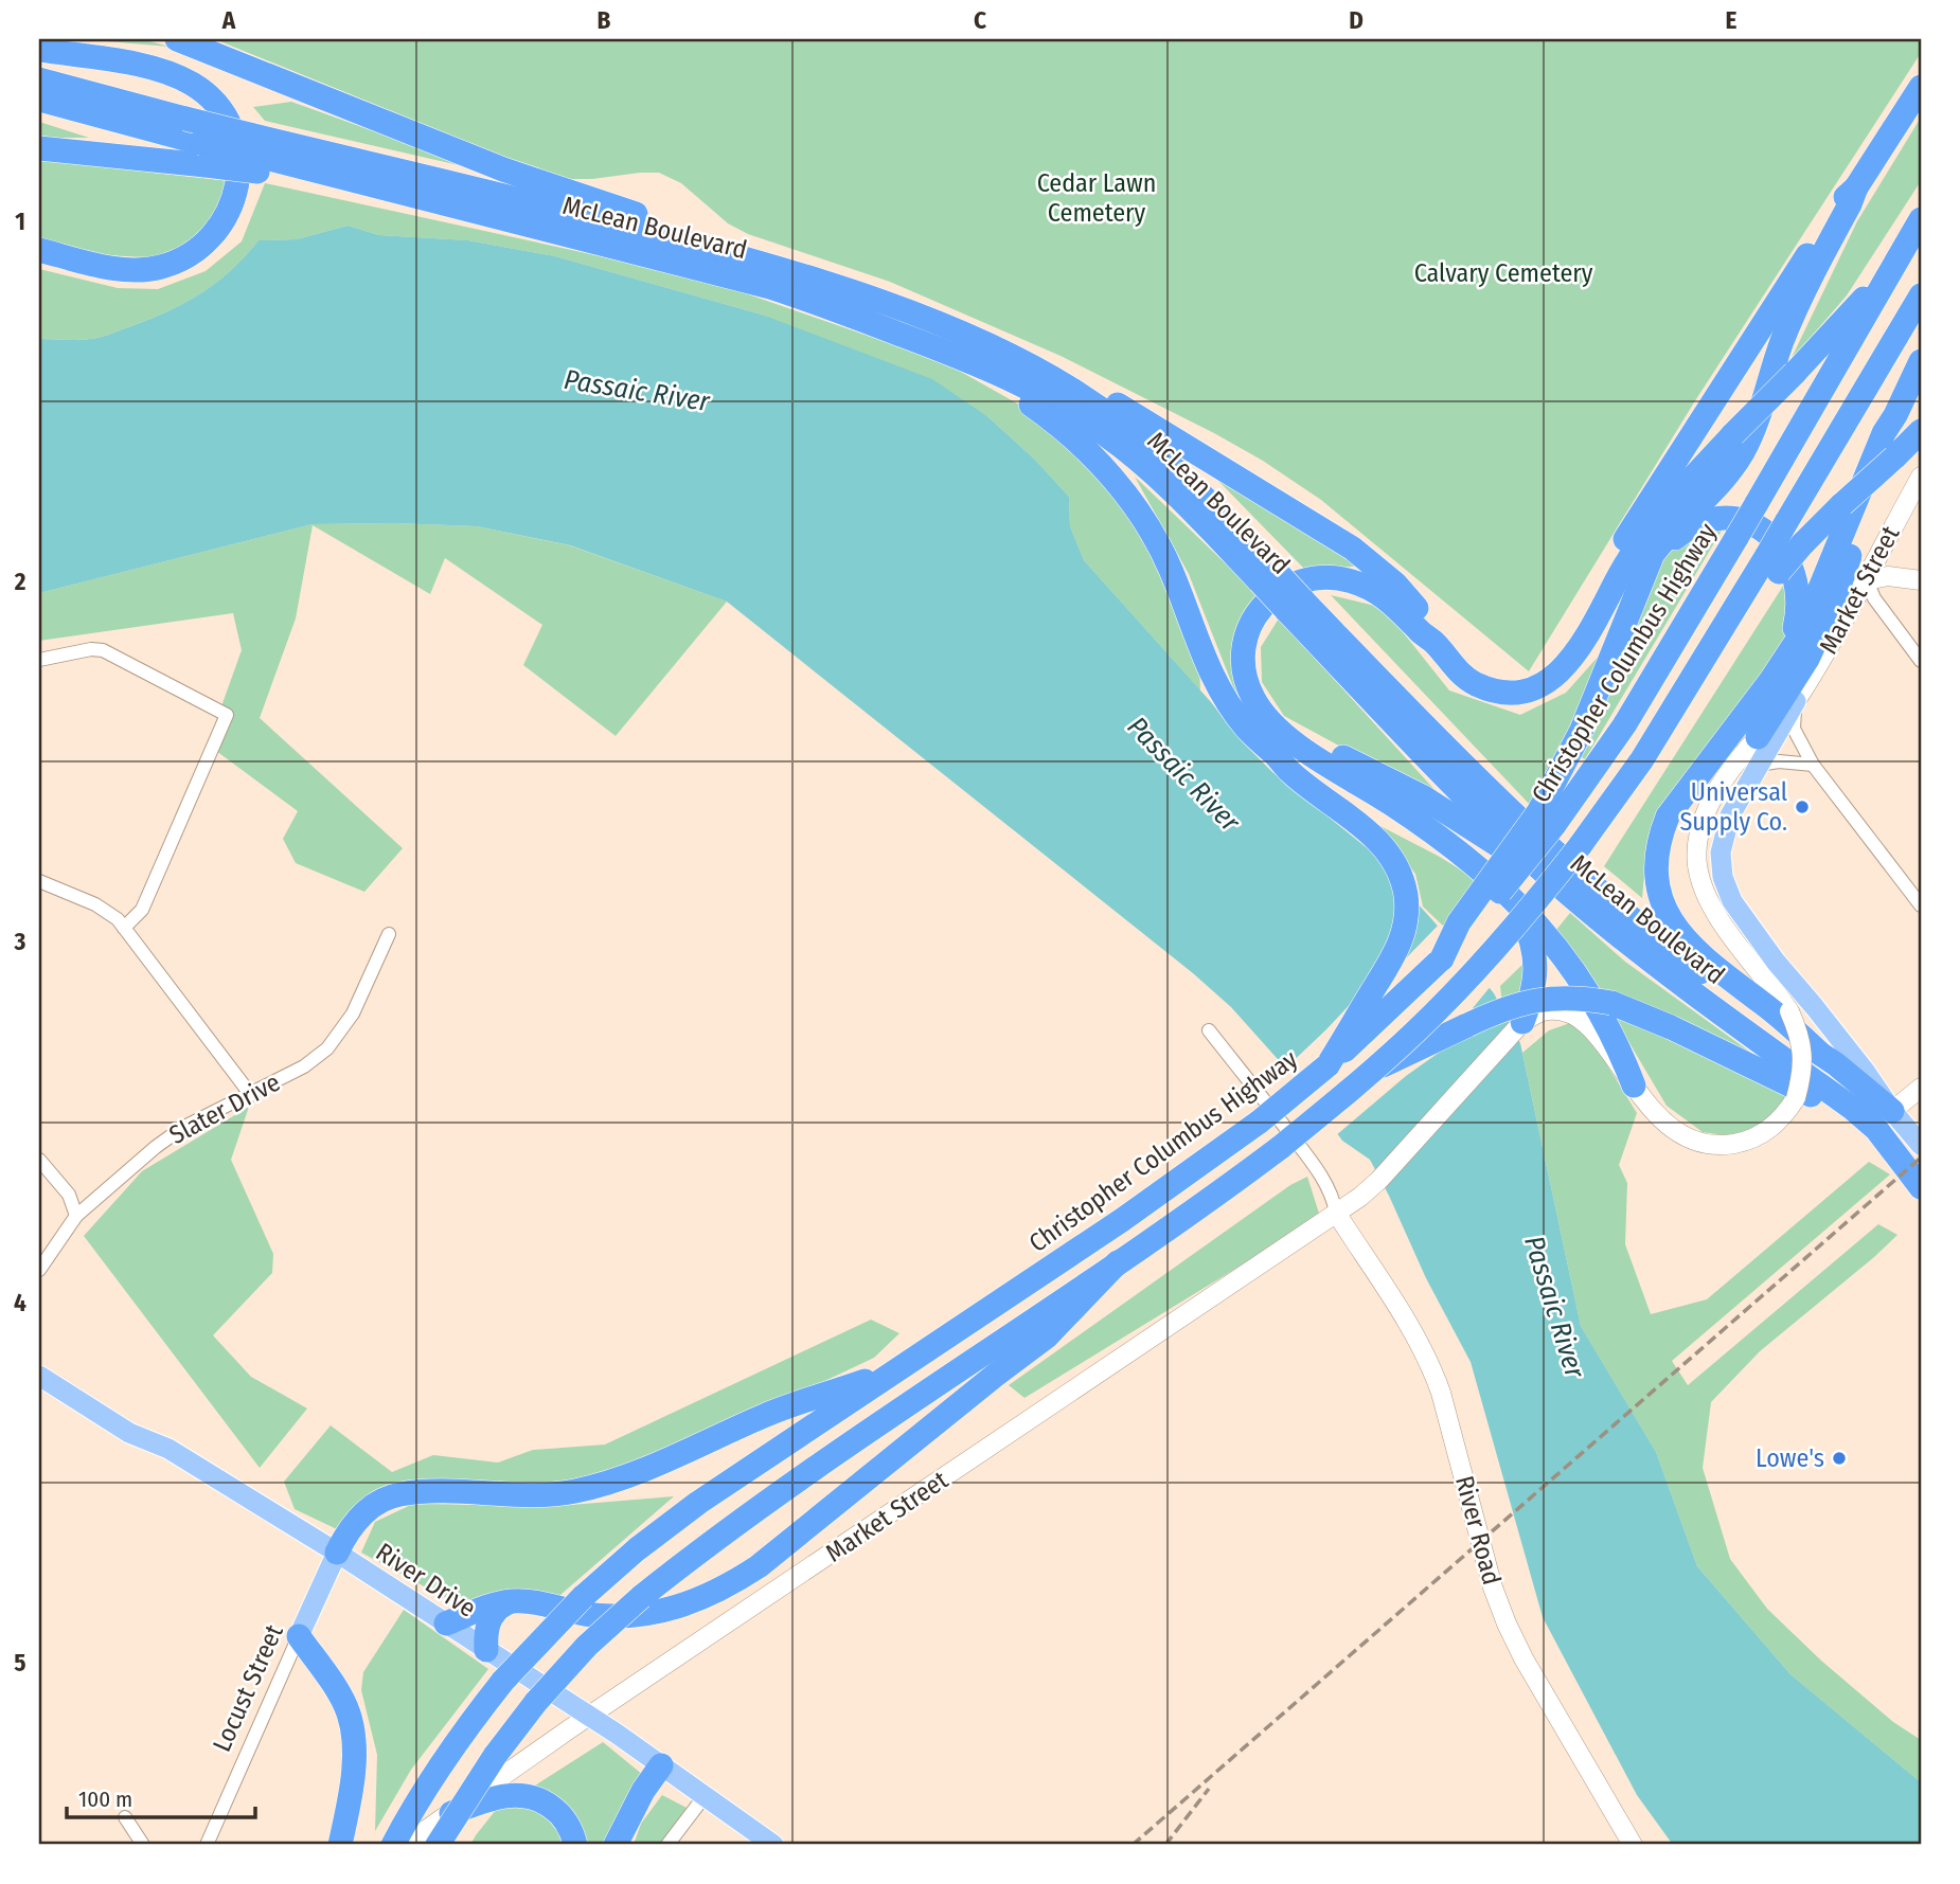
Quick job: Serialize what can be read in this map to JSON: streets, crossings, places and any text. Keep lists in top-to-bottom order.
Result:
{
  "streets": {
    "highway": ["McLean Boulevard", "Christopher Columbus Highway"],
    "main road": [
      "Market Street",
      "River Road",
      "River Drive",
      "Locust Street"
    ],
    "street": ["Slater Drive"]
  },
  "crossings": [
    ["Market Street", "River Road"],
    ["Market Street", "River Drive"],
    ["River Drive", "Locust Street"]
  ],
  "water": ["Passaic River"],
  "parks": ["Cedar Lawn Cemetery", "Calvary Cemetery"],
  "places": ["Universal Supply Co.", "Lowe's"],
  "scale_bar": "100 m",
  "grid": {
    "columns": [
      "A",
      "B",
      "C",
      "D",
      "E"
    ],
    "rows": [
      "1",
      "2",
      "3",
      "4",
      "5"
    ]
  }
}
